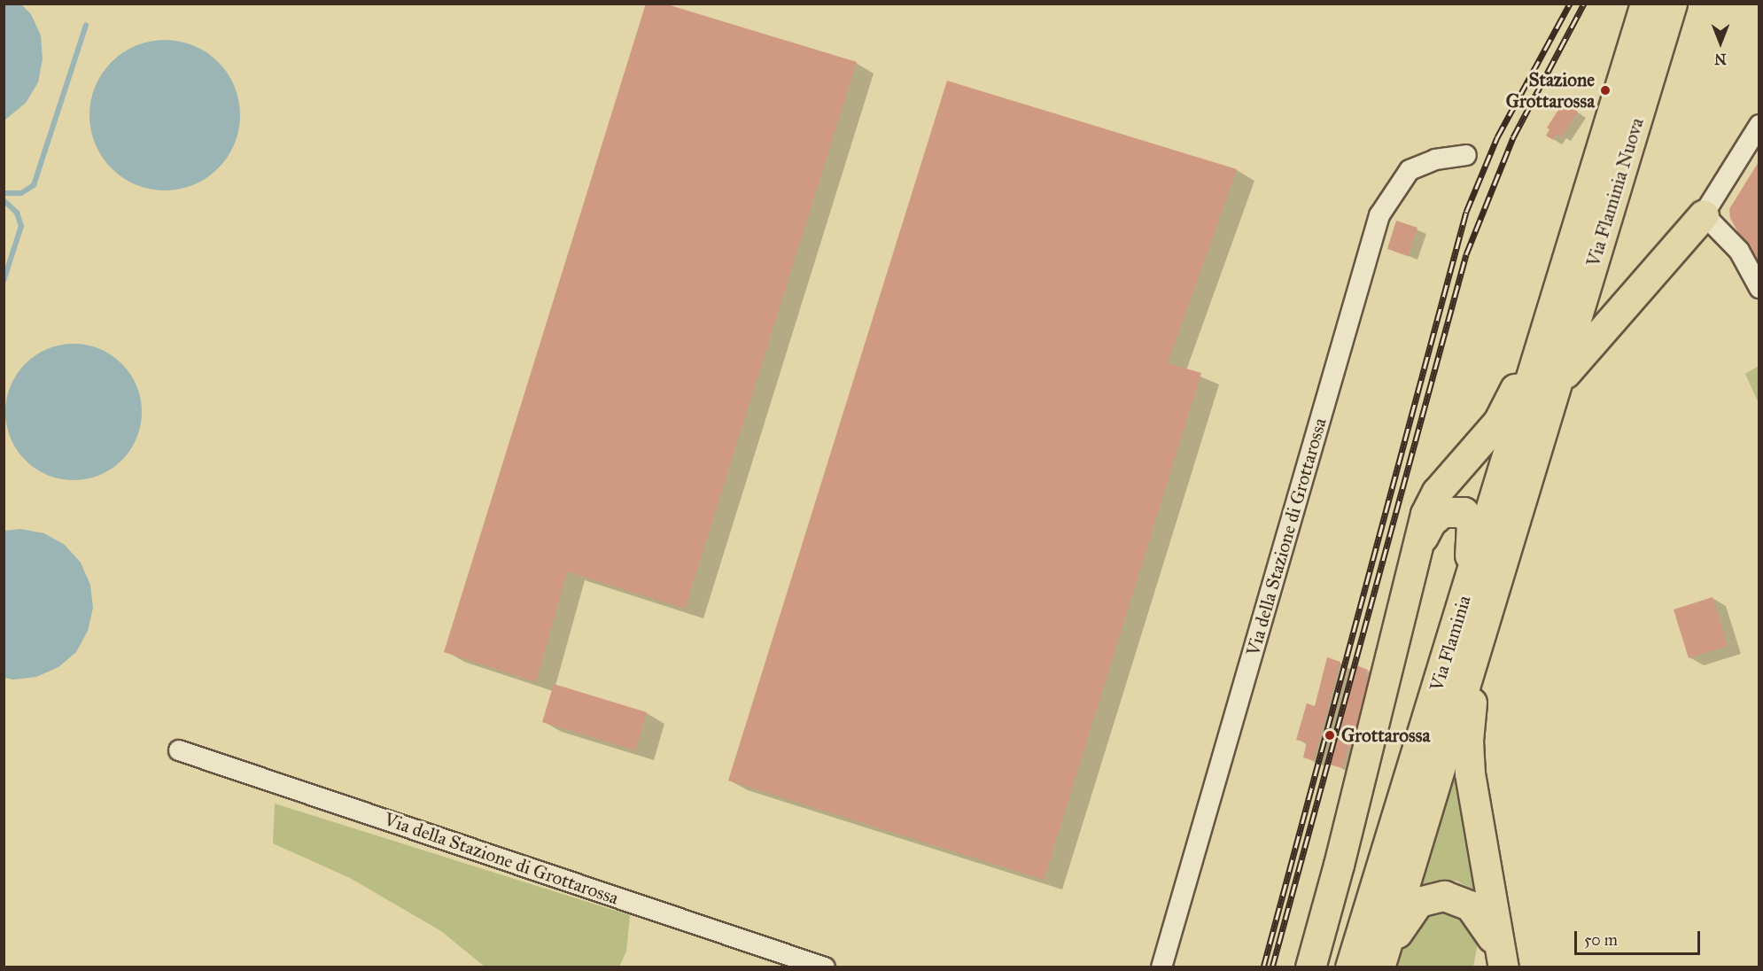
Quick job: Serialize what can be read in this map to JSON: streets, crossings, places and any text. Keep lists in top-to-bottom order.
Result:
{
  "streets": {
    "highway": ["Via Flaminia Nuova", "Via Flaminia"],
    "street": ["Via della Stazione di Grottarossa"]
  },
  "crossings": [
    ["Via Flaminia Nuova", "Via Flaminia"]
  ],
  "places": ["Stazione Grottarossa", "Grottarossa"],
  "scale_bar": "50 m",
  "north": "bottom"
}
